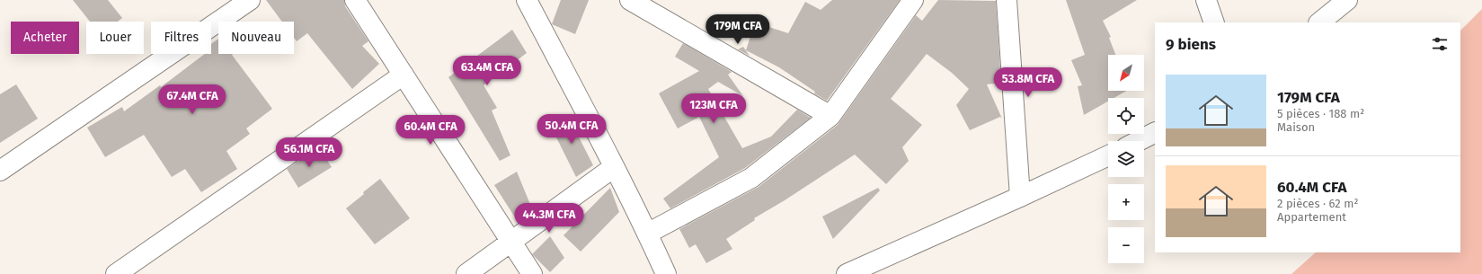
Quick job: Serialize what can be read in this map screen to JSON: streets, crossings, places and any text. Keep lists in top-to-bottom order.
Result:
{
  "north": "bottom left",
  "page": {
    "price": [
      "179M CFA",
      "63.4M CFA",
      "53.8M CFA",
      "67.4M CFA",
      "123M CFA",
      "50.4M CFA",
      "60.4M CFA",
      "56.1M CFA",
      "44.3M CFA"
    ],
    "chip": [
      "Acheter",
      "Louer",
      "Filtres",
      "Nouveau"
    ],
    "heading": "9 biens",
    "map_buttons": ["+", "−"],
    "list": [
      {
        "name": "179M CFA",
        "note": "5 pièces · 188 m² · Maison"
      },
      {
        "name": "60.4M CFA",
        "note": "2 pièces · 62 m² · Appartement"
      }
    ]
  }
}
